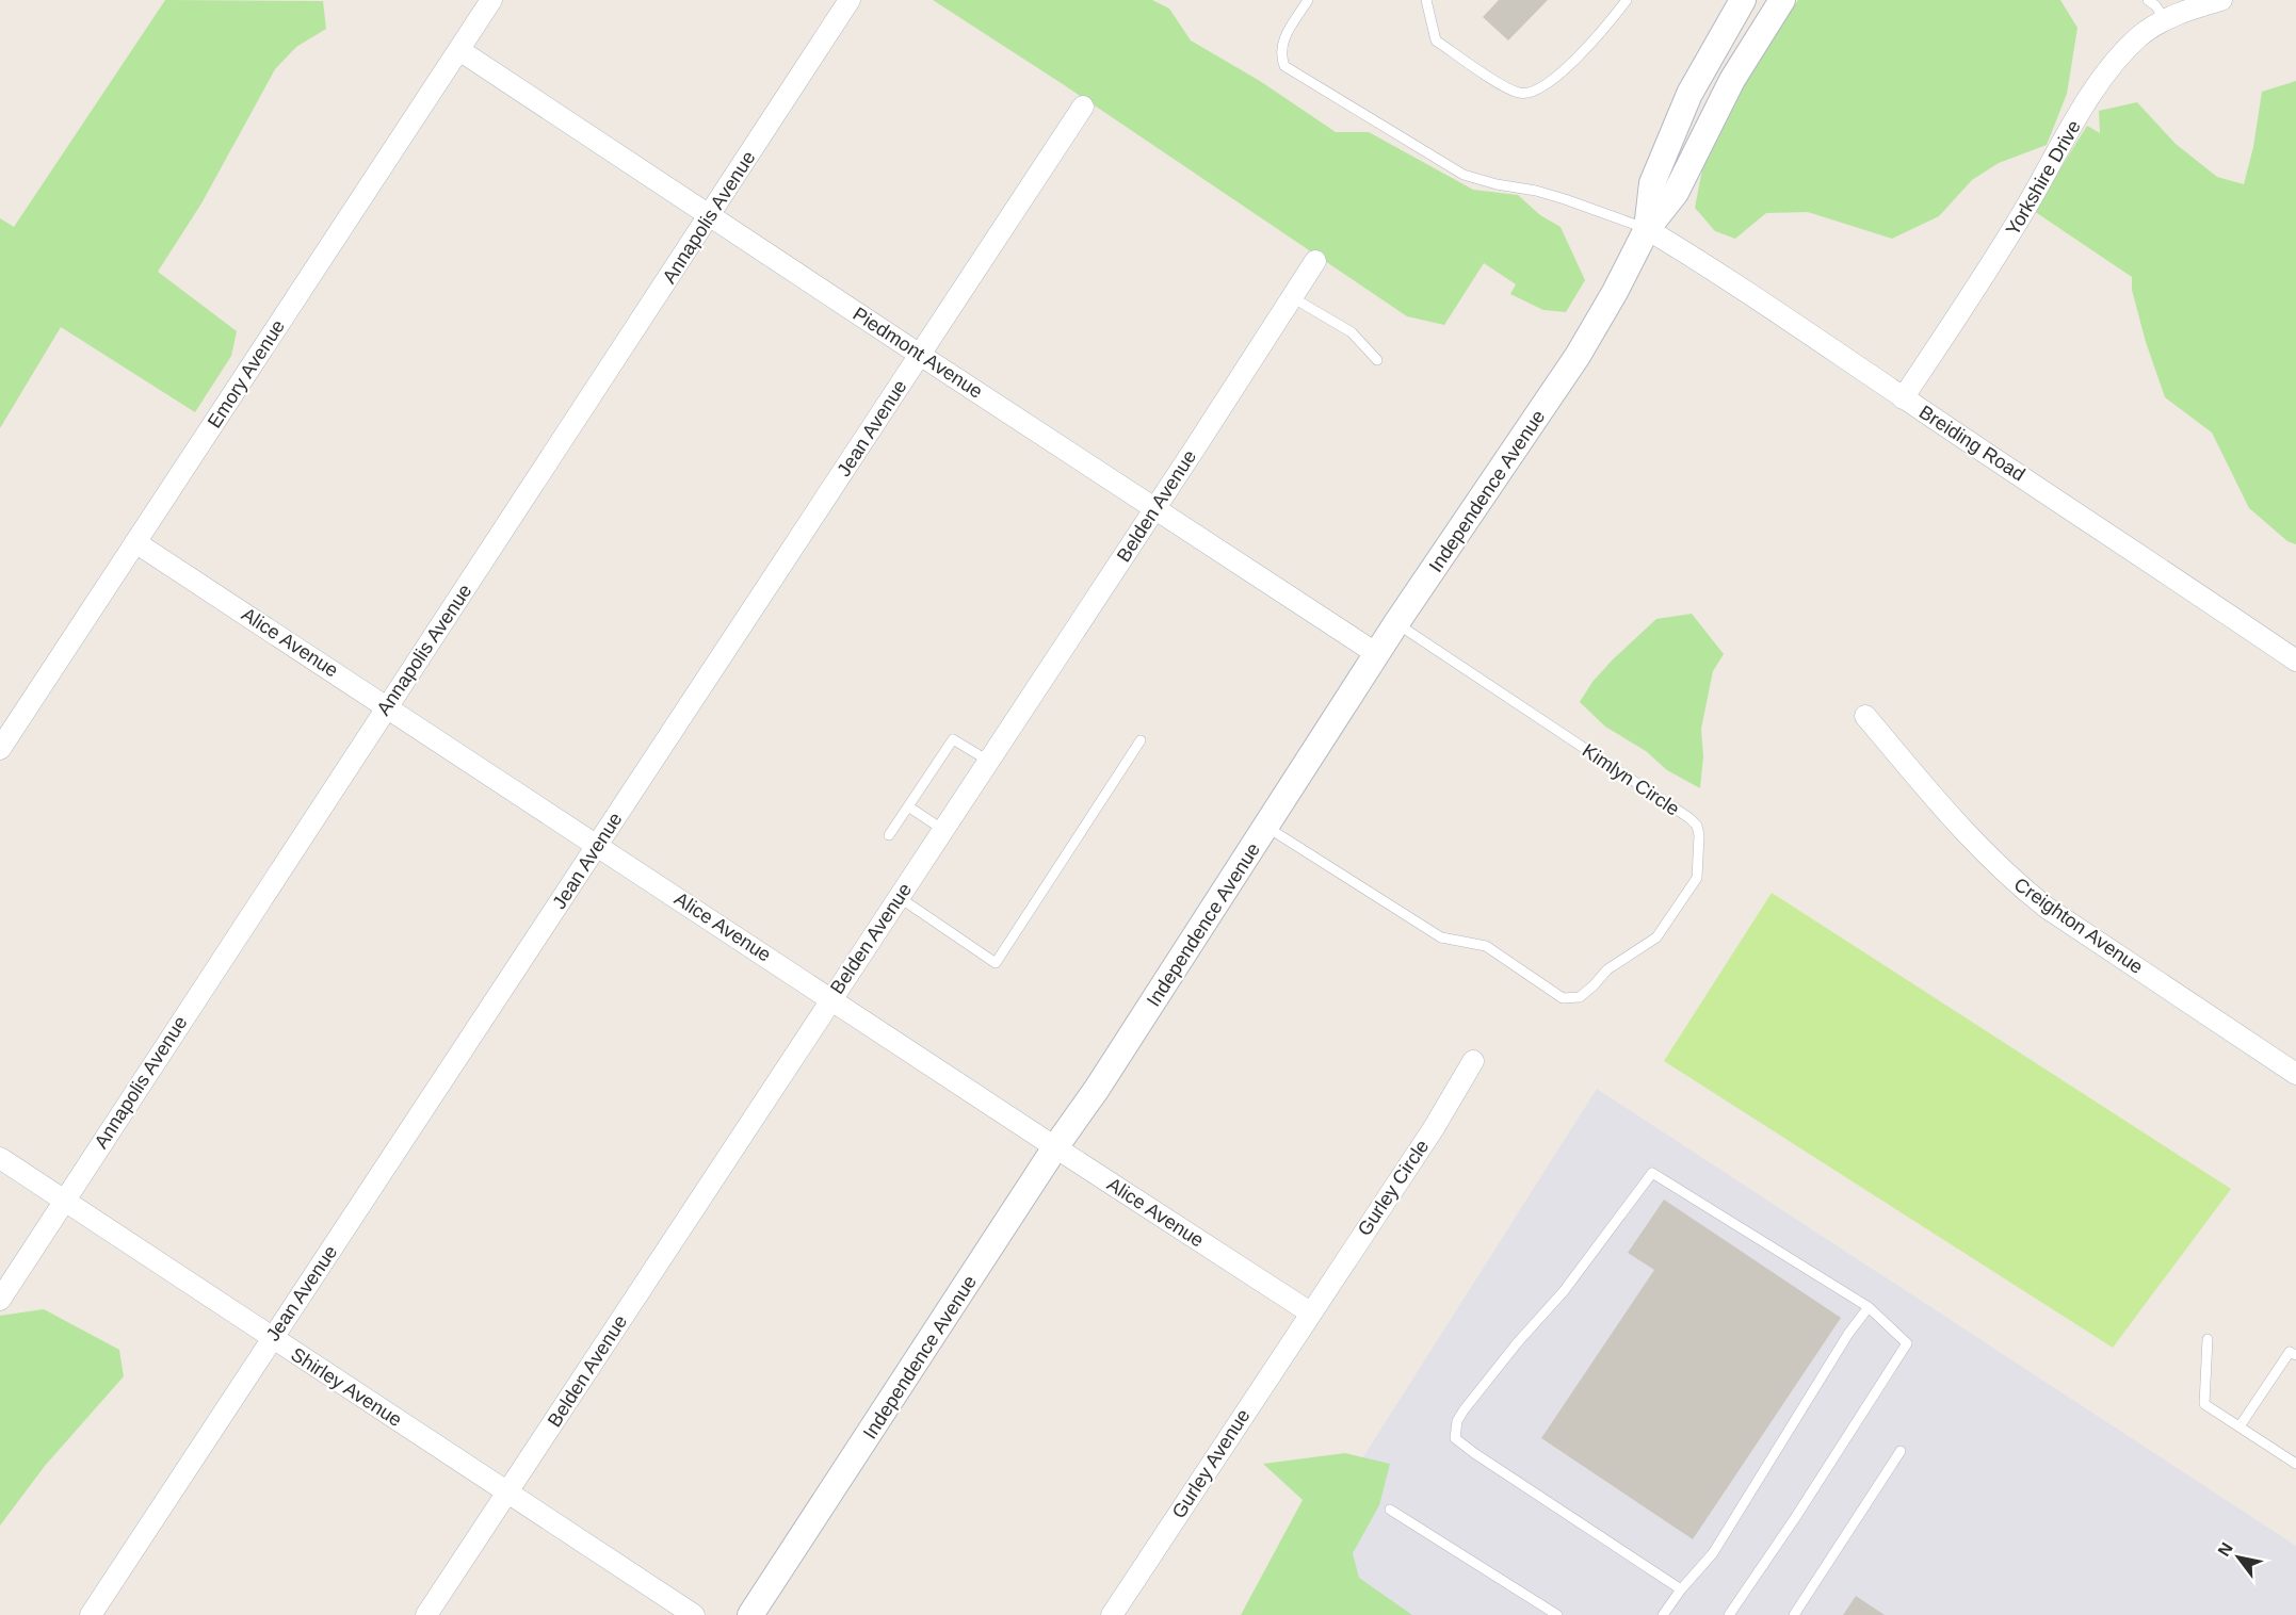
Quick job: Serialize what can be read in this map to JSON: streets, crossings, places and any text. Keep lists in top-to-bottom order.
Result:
{
  "streets": {
    "street": [
      "Yorkshire Drive",
      "Annapolis Avenue",
      "Piedmont Avenue",
      "Emory Avenue",
      "Jean Avenue",
      "Breiding Road",
      "Independence Avenue",
      "Belden Avenue",
      "Alice Avenue",
      "Creighton Avenue",
      "Gurley Circle",
      "Shirley Avenue",
      "Gurley Avenue"
    ],
    "lane": ["Kimlyn Circle"]
  },
  "crossings": [
    ["Yorkshire Drive", "Breiding Road"],
    ["Annapolis Avenue", "Piedmont Avenue"],
    ["Annapolis Avenue", "Alice Avenue"],
    ["Annapolis Avenue", "Shirley Avenue"],
    ["Piedmont Avenue", "Emory Avenue"],
    ["Piedmont Avenue", "Jean Avenue"],
    ["Piedmont Avenue", "Independence Avenue"],
    ["Piedmont Avenue", "Belden Avenue"],
    ["Emory Avenue", "Alice Avenue"],
    ["Jean Avenue", "Alice Avenue"],
    ["Jean Avenue", "Shirley Avenue"],
    ["Breiding Road", "Independence Avenue"],
    ["Independence Avenue", "Alice Avenue"],
    ["Independence Avenue", "Kimlyn Circle"],
    ["Belden Avenue", "Alice Avenue"],
    ["Belden Avenue", "Shirley Avenue"],
    ["Alice Avenue", "Gurley Circle"],
    ["Alice Avenue", "Gurley Avenue"],
    ["Gurley Circle", "Gurley Avenue"]
  ],
  "north": "top left"
}
